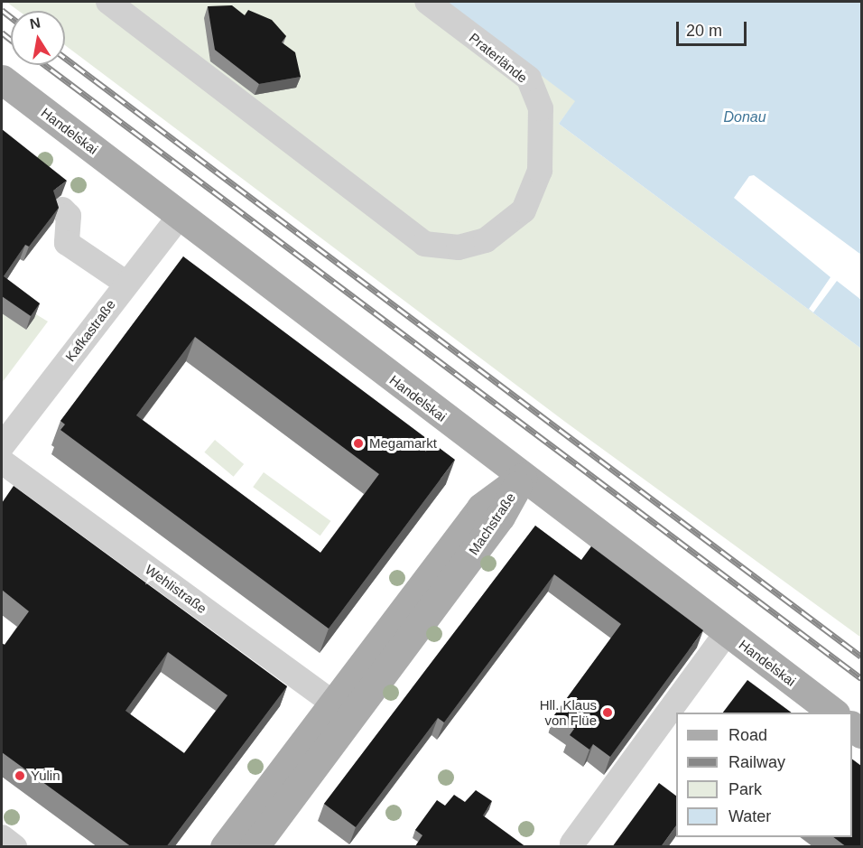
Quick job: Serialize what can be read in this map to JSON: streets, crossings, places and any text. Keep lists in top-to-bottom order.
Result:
{
  "streets": {
    "main road": ["Handelskai", "Machstraße"],
    "street": ["Praterlände", "Kafkastraße", "Wehlistraße"]
  },
  "crossings": [
    ["Handelskai", "Kafkastraße"],
    ["Handelskai", "Machstraße"],
    ["Machstraße", "Wehlistraße"]
  ],
  "water": ["Donau"],
  "places": ["Megamarkt", "Hll. Klaus von Flüe", "Yulin"],
  "legend": [
    "Road",
    "Railway",
    "Park",
    "Water"
  ],
  "scale_bar": "20 m",
  "north": "top"
}
